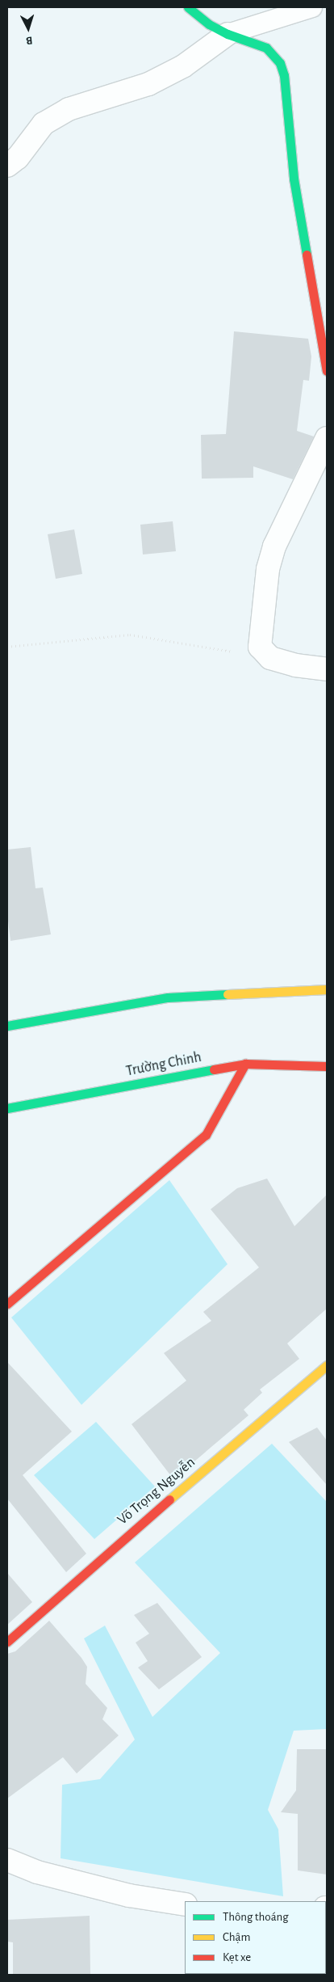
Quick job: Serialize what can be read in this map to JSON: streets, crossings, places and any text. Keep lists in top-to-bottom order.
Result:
{
  "streets": {
    "street": ["Trường Chinh", "Võ Trọng Nguyễn"]
  },
  "legend": ["Thông thoáng", "Chậm", "Kẹt xe"],
  "north": "bottom"
}
